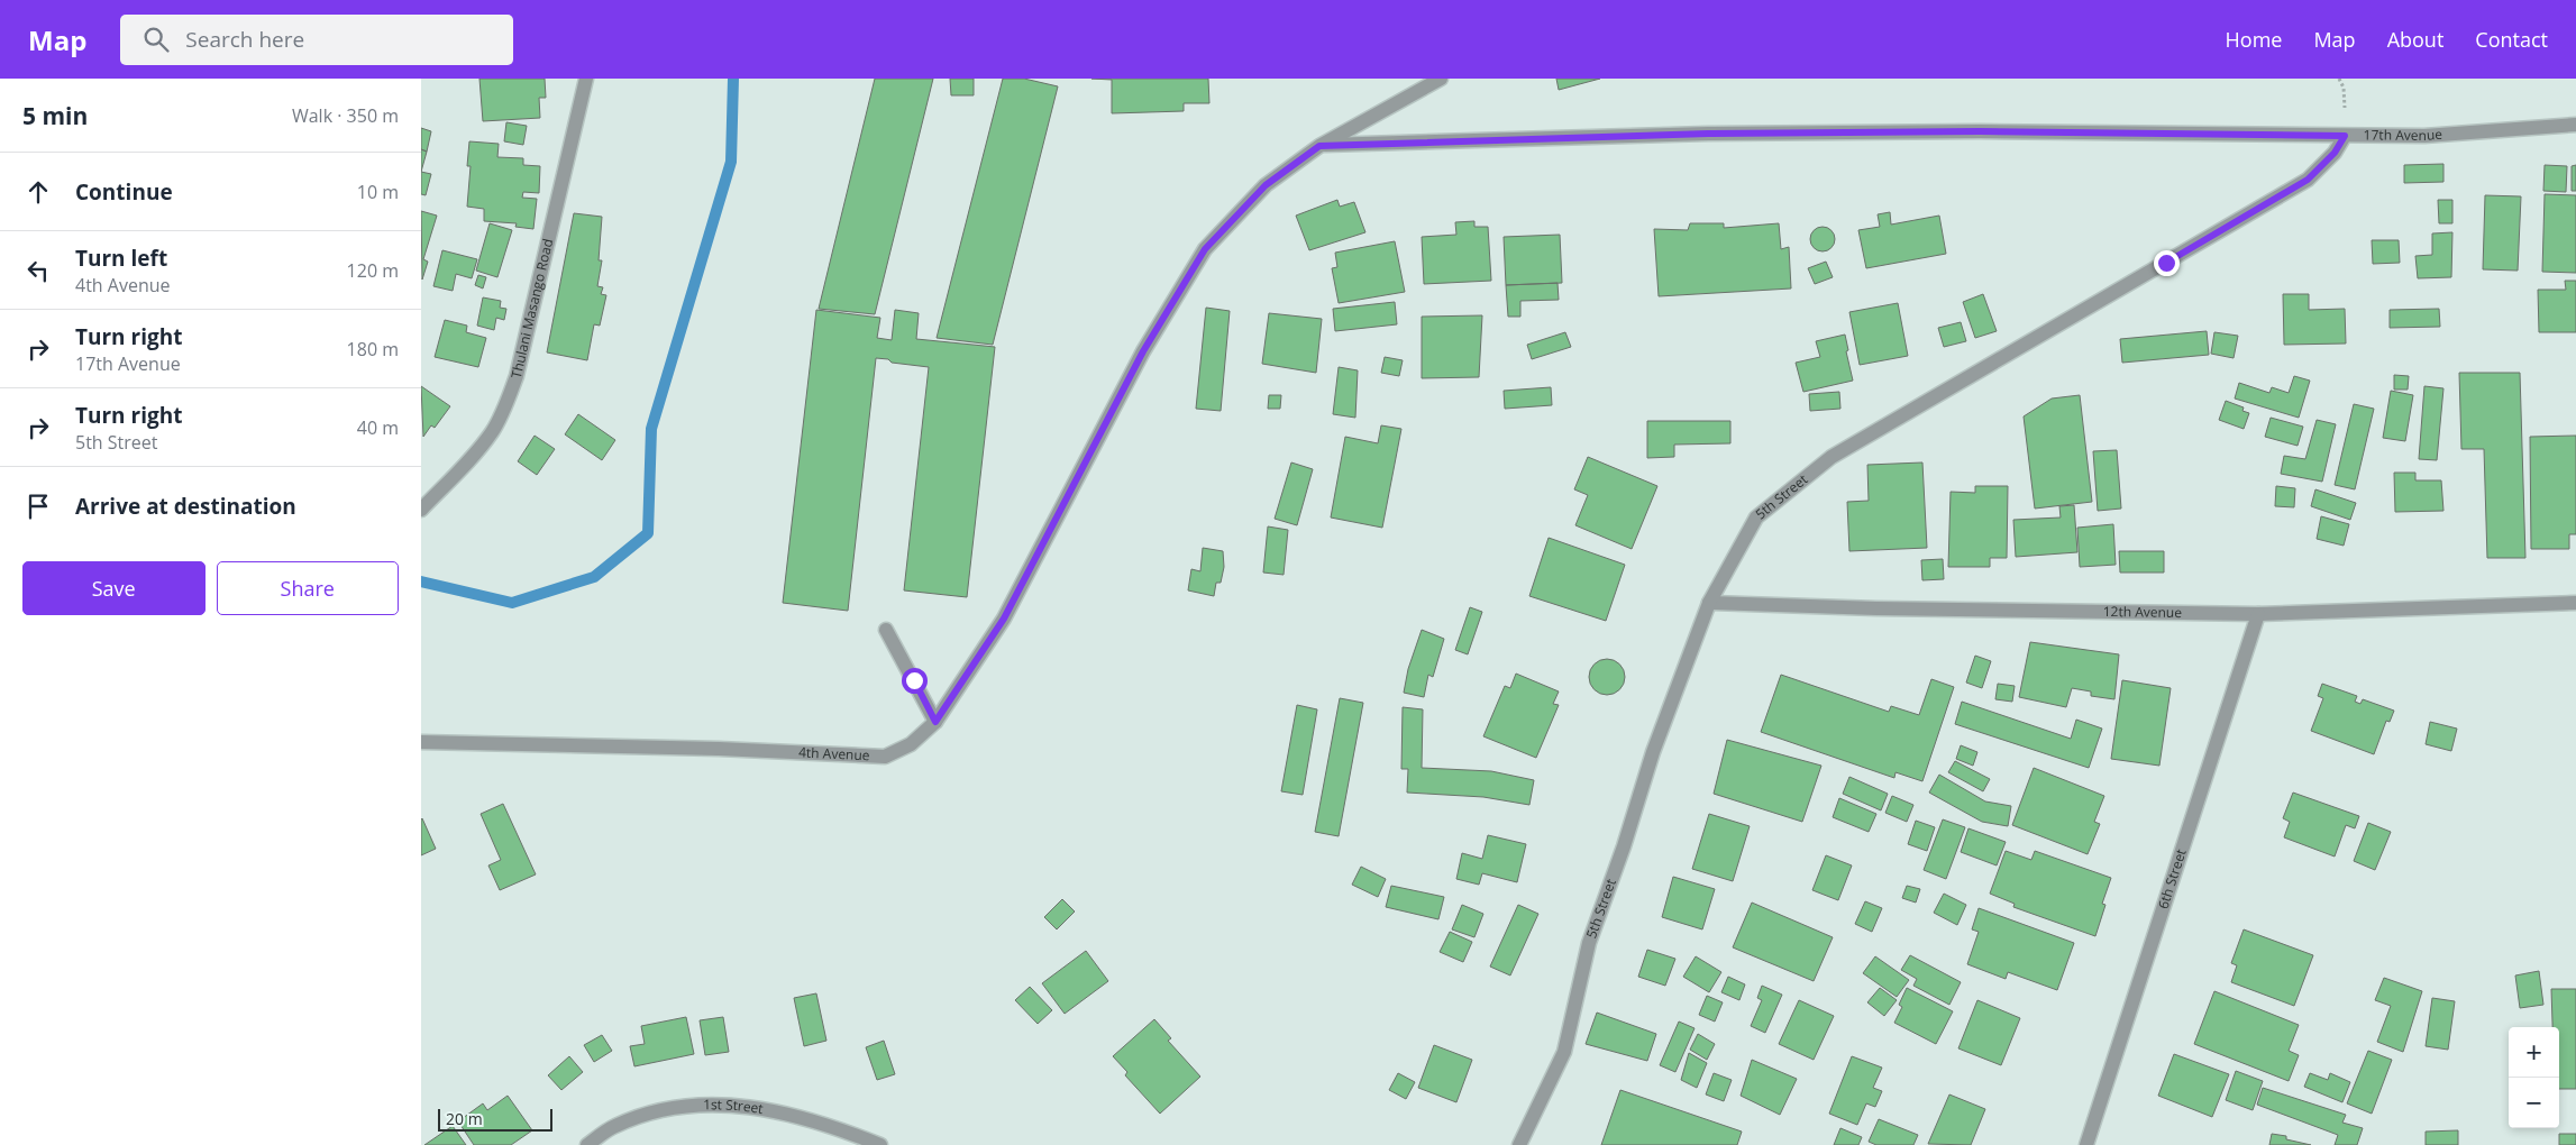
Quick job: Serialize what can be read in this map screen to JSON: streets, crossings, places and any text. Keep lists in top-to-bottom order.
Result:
{
  "streets": {
    "street": [
      "17th Avenue",
      "Thulani Masango Road",
      "5th Street",
      "12th Avenue",
      "4th Avenue",
      "6th Street",
      "1st Street"
    ]
  },
  "crossings": [
    ["17th Avenue", "5th Street"],
    ["17th Avenue", "4th Avenue"],
    ["5th Street", "12th Avenue"],
    ["12th Avenue", "6th Street"]
  ],
  "scale_bar": "20 m",
  "page": {
    "header": "Map",
    "search": "Search here",
    "nav": [
      "Home",
      "Map",
      "About",
      "Contact"
    ],
    "heading": ["5 min", "Walk · 350 m"],
    "list": [
      ["Continue", "10 m"],
      ["Turn left", "4th Avenue", "120 m"],
      ["Turn right", "17th Avenue", "180 m"],
      ["Turn right", "5th Street", "40 m"],
      "Arrive at destination"
    ],
    "buttons": ["Save", "Share"],
    "map_buttons": ["+", "−"],
    "scale": "20 m"
  }
}
